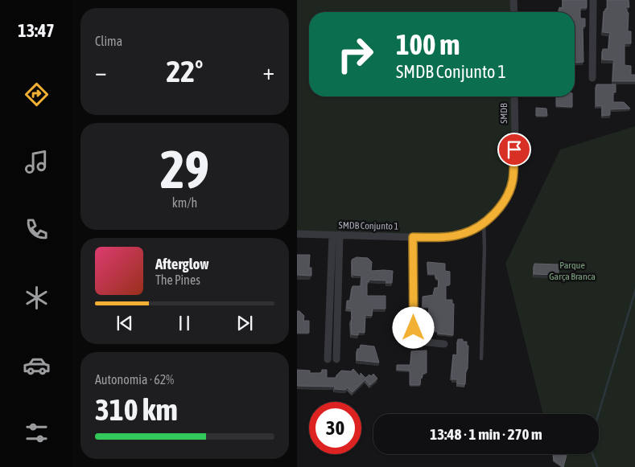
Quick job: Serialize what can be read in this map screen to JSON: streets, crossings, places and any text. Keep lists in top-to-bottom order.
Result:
{
  "streets": {
    "street": ["SMDB", "SMDB Conjunto 1"]
  },
  "crossings": [
    ["SMDB", "SMDB Conjunto 1"]
  ],
  "parks": ["Parque Garça Branca"],
  "page": {
    "tabs": "13:47",
    "tile": [
      "Clima",
      ["29", "km/h"],
      ["Autonomia · 62%", "310 km"]
    ],
    "turn": ["100 m", "SMDB Conjunto 1"],
    "heat": ["−", "22°", "+"],
    "song": ["Afterglow", "The Pines"],
    "limit": "30",
    "trip": "13:48 · 1 min · 270 m"
  }
}
